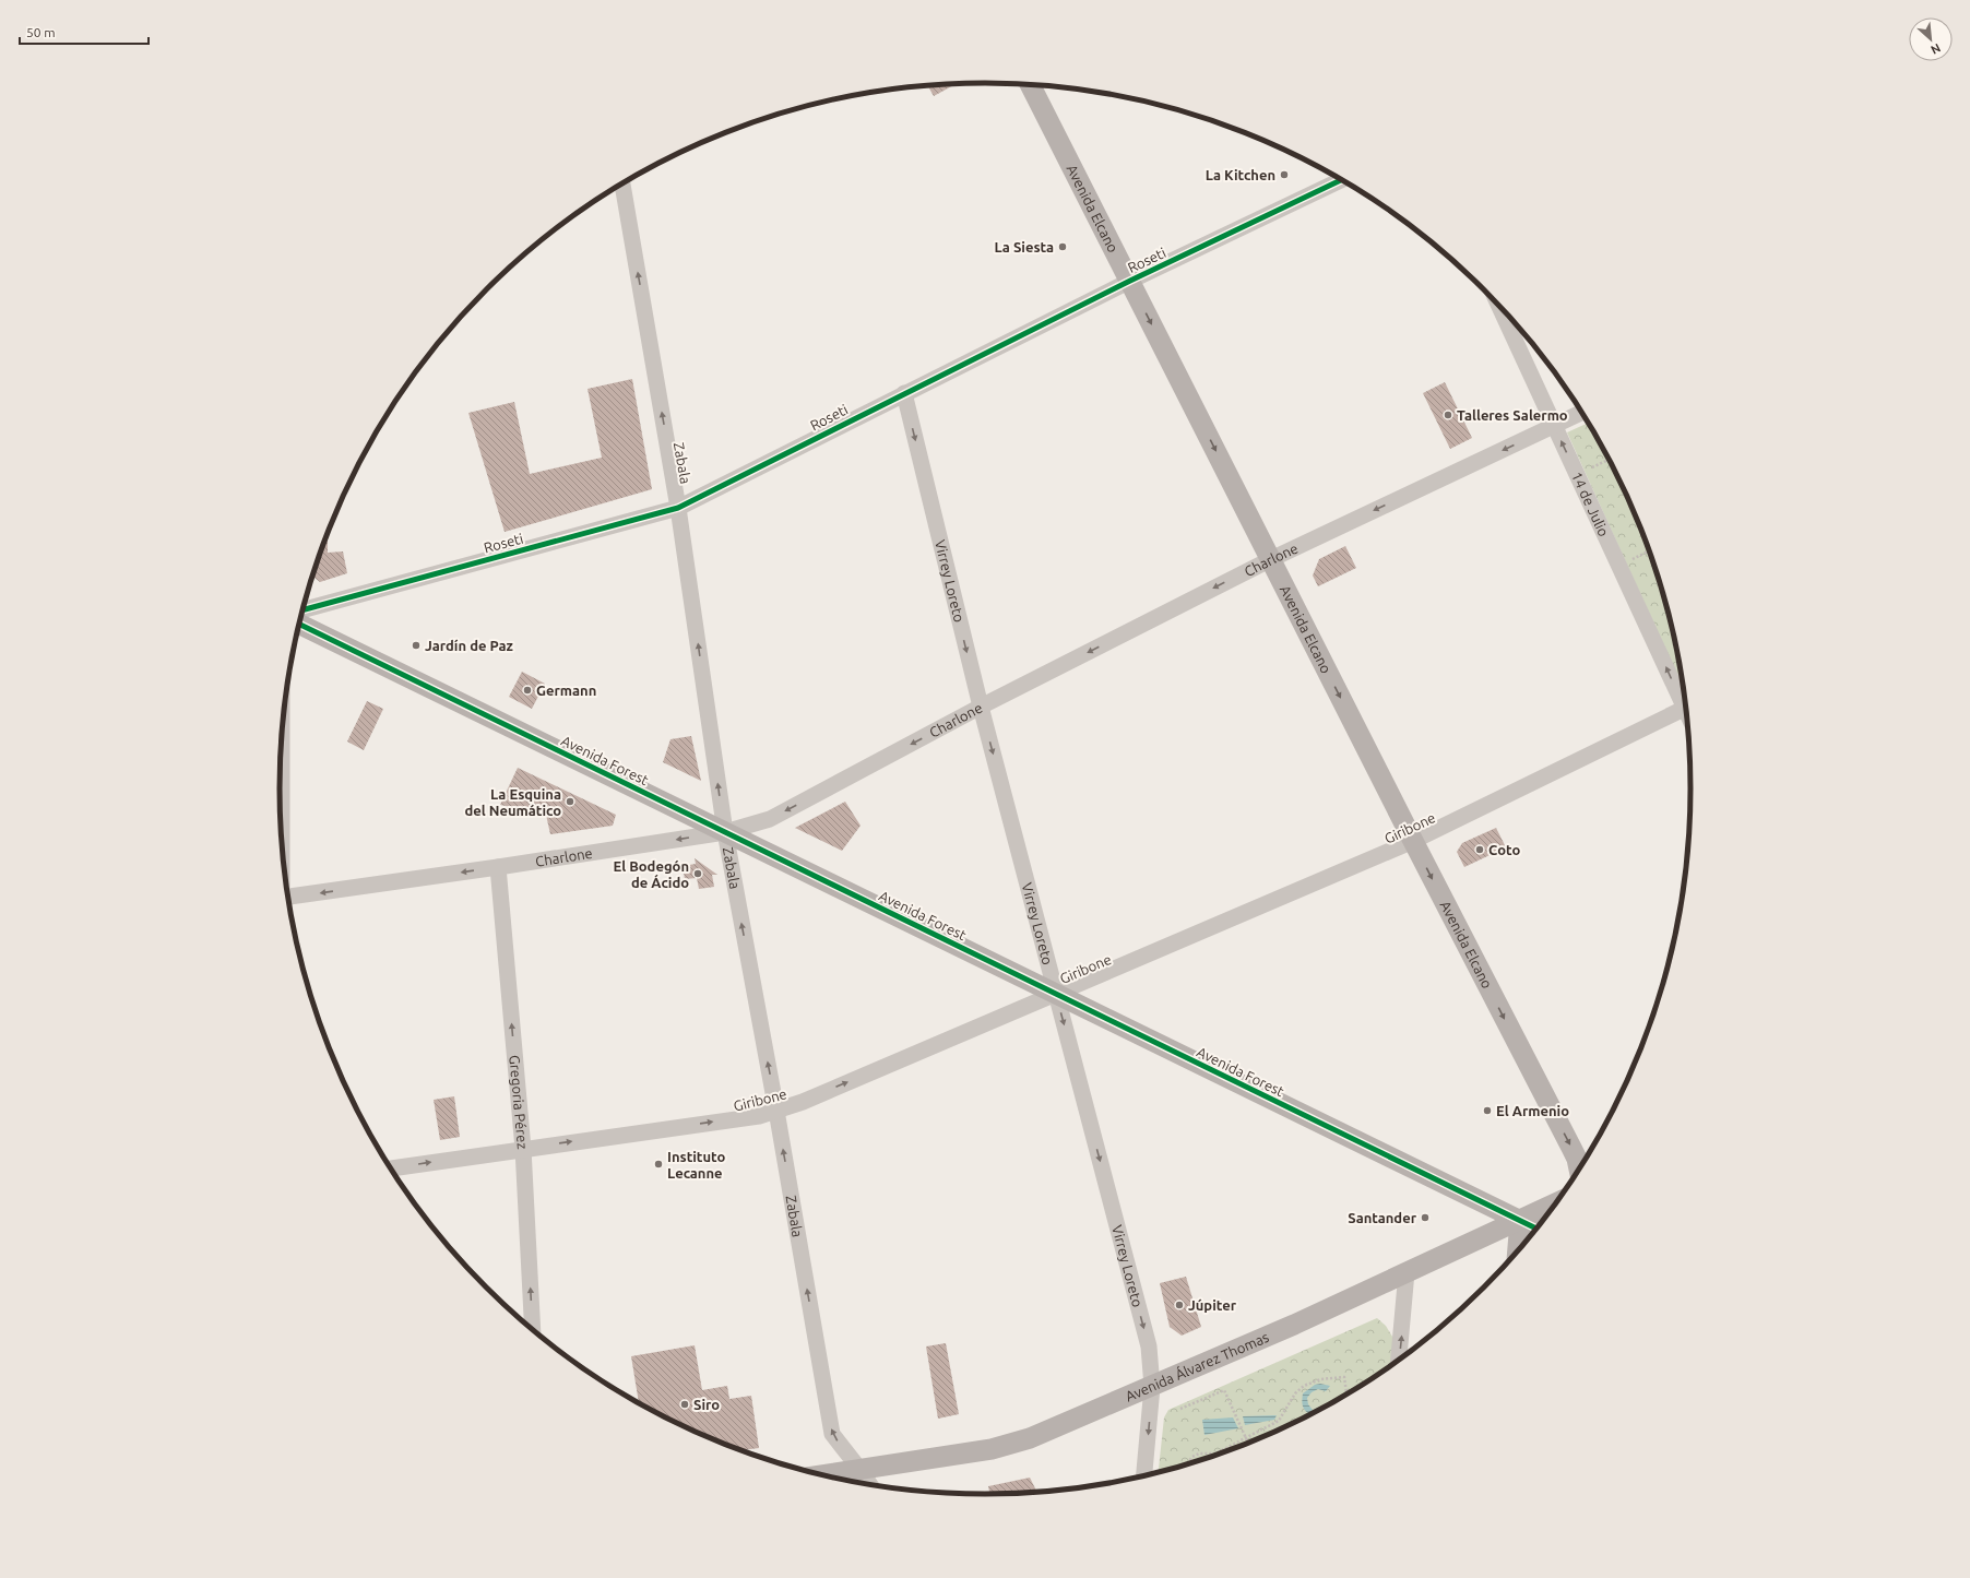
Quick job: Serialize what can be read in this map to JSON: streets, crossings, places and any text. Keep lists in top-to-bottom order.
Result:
{
  "streets": {
    "main road": ["Avenida Elcano", "Avenida Forest", "Avenida Álvarez Thomas"],
    "street": [
      "Roseti",
      "Zabala",
      "14 de Julio",
      "Charlone",
      "Virrey Loreto",
      "Giribone",
      "Gregoria Pérez"
    ]
  },
  "crossings": [
    ["Avenida Elcano", "Roseti"],
    ["Avenida Elcano", "Charlone"],
    ["Avenida Elcano", "Giribone"],
    ["Roseti", "Zabala"],
    ["Roseti", "Virrey Loreto"],
    ["Zabala", "Charlone"],
    ["Zabala", "Avenida Forest"],
    ["Zabala", "Giribone"],
    ["Zabala", "Avenida Álvarez Thomas"],
    ["14 de Julio", "Charlone"],
    ["Charlone", "Virrey Loreto"],
    ["Charlone", "Avenida Forest"],
    ["Charlone", "Gregoria Pérez"],
    ["Virrey Loreto", "Avenida Forest"],
    ["Virrey Loreto", "Giribone"],
    ["Virrey Loreto", "Avenida Álvarez Thomas"],
    ["Avenida Forest", "Giribone"],
    ["Avenida Forest", "Avenida Álvarez Thomas"],
    ["Giribone", "Gregoria Pérez"]
  ],
  "one_way": [
    "Avenida Elcano",
    "Zabala",
    "14 de Julio",
    "Charlone",
    "Virrey Loreto",
    "Giribone",
    "Gregoria Pérez"
  ],
  "places": [
    "La Kitchen",
    "La Siesta",
    "Talleres Salermo",
    "Jardín de Paz",
    "Germann",
    "La Esquina del Neumático",
    "Coto",
    "El Bodegón de Ácido",
    "El Armenio",
    "Instituto Lecanne",
    "Santander",
    "Júpiter",
    "Siro"
  ],
  "scale_bar": "50 m",
  "north": "bottom right"
}
